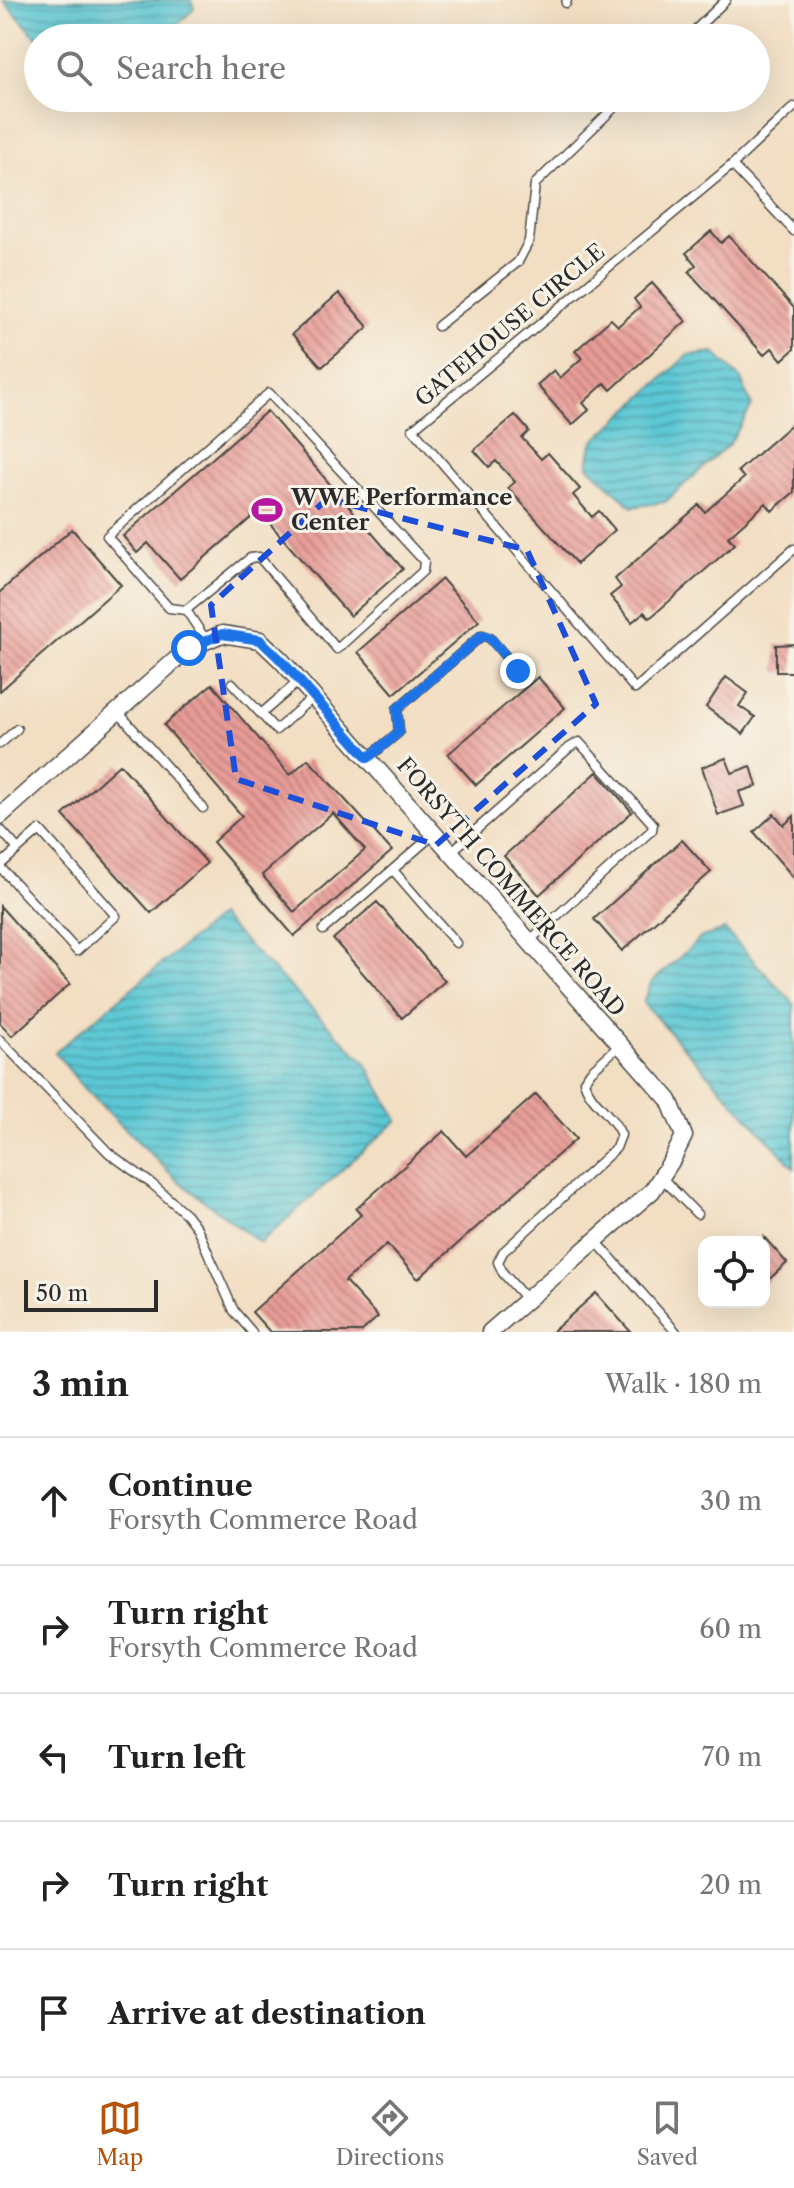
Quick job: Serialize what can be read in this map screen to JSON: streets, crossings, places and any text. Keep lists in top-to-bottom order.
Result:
{
  "streets": {
    "street": ["FORSYTH COMMERCE ROAD"],
    "lane": ["GATEHOUSE CIRCLE"]
  },
  "places": {
    "sports": ["WWE Performance Center"]
  },
  "scale_bar": "50 m",
  "page": {
    "search": "Search here",
    "scale": "50 m",
    "heading": ["3 min", "Walk · 180 m"],
    "list": [
      ["Continue", "Forsyth Commerce Road", "30 m"],
      ["Turn right", "Forsyth Commerce Road", "60 m"],
      ["Turn left", "70 m"],
      ["Turn right", "20 m"],
      "Arrive at destination"
    ],
    "nav": ["Map", "Directions", "Saved"]
  }
}
